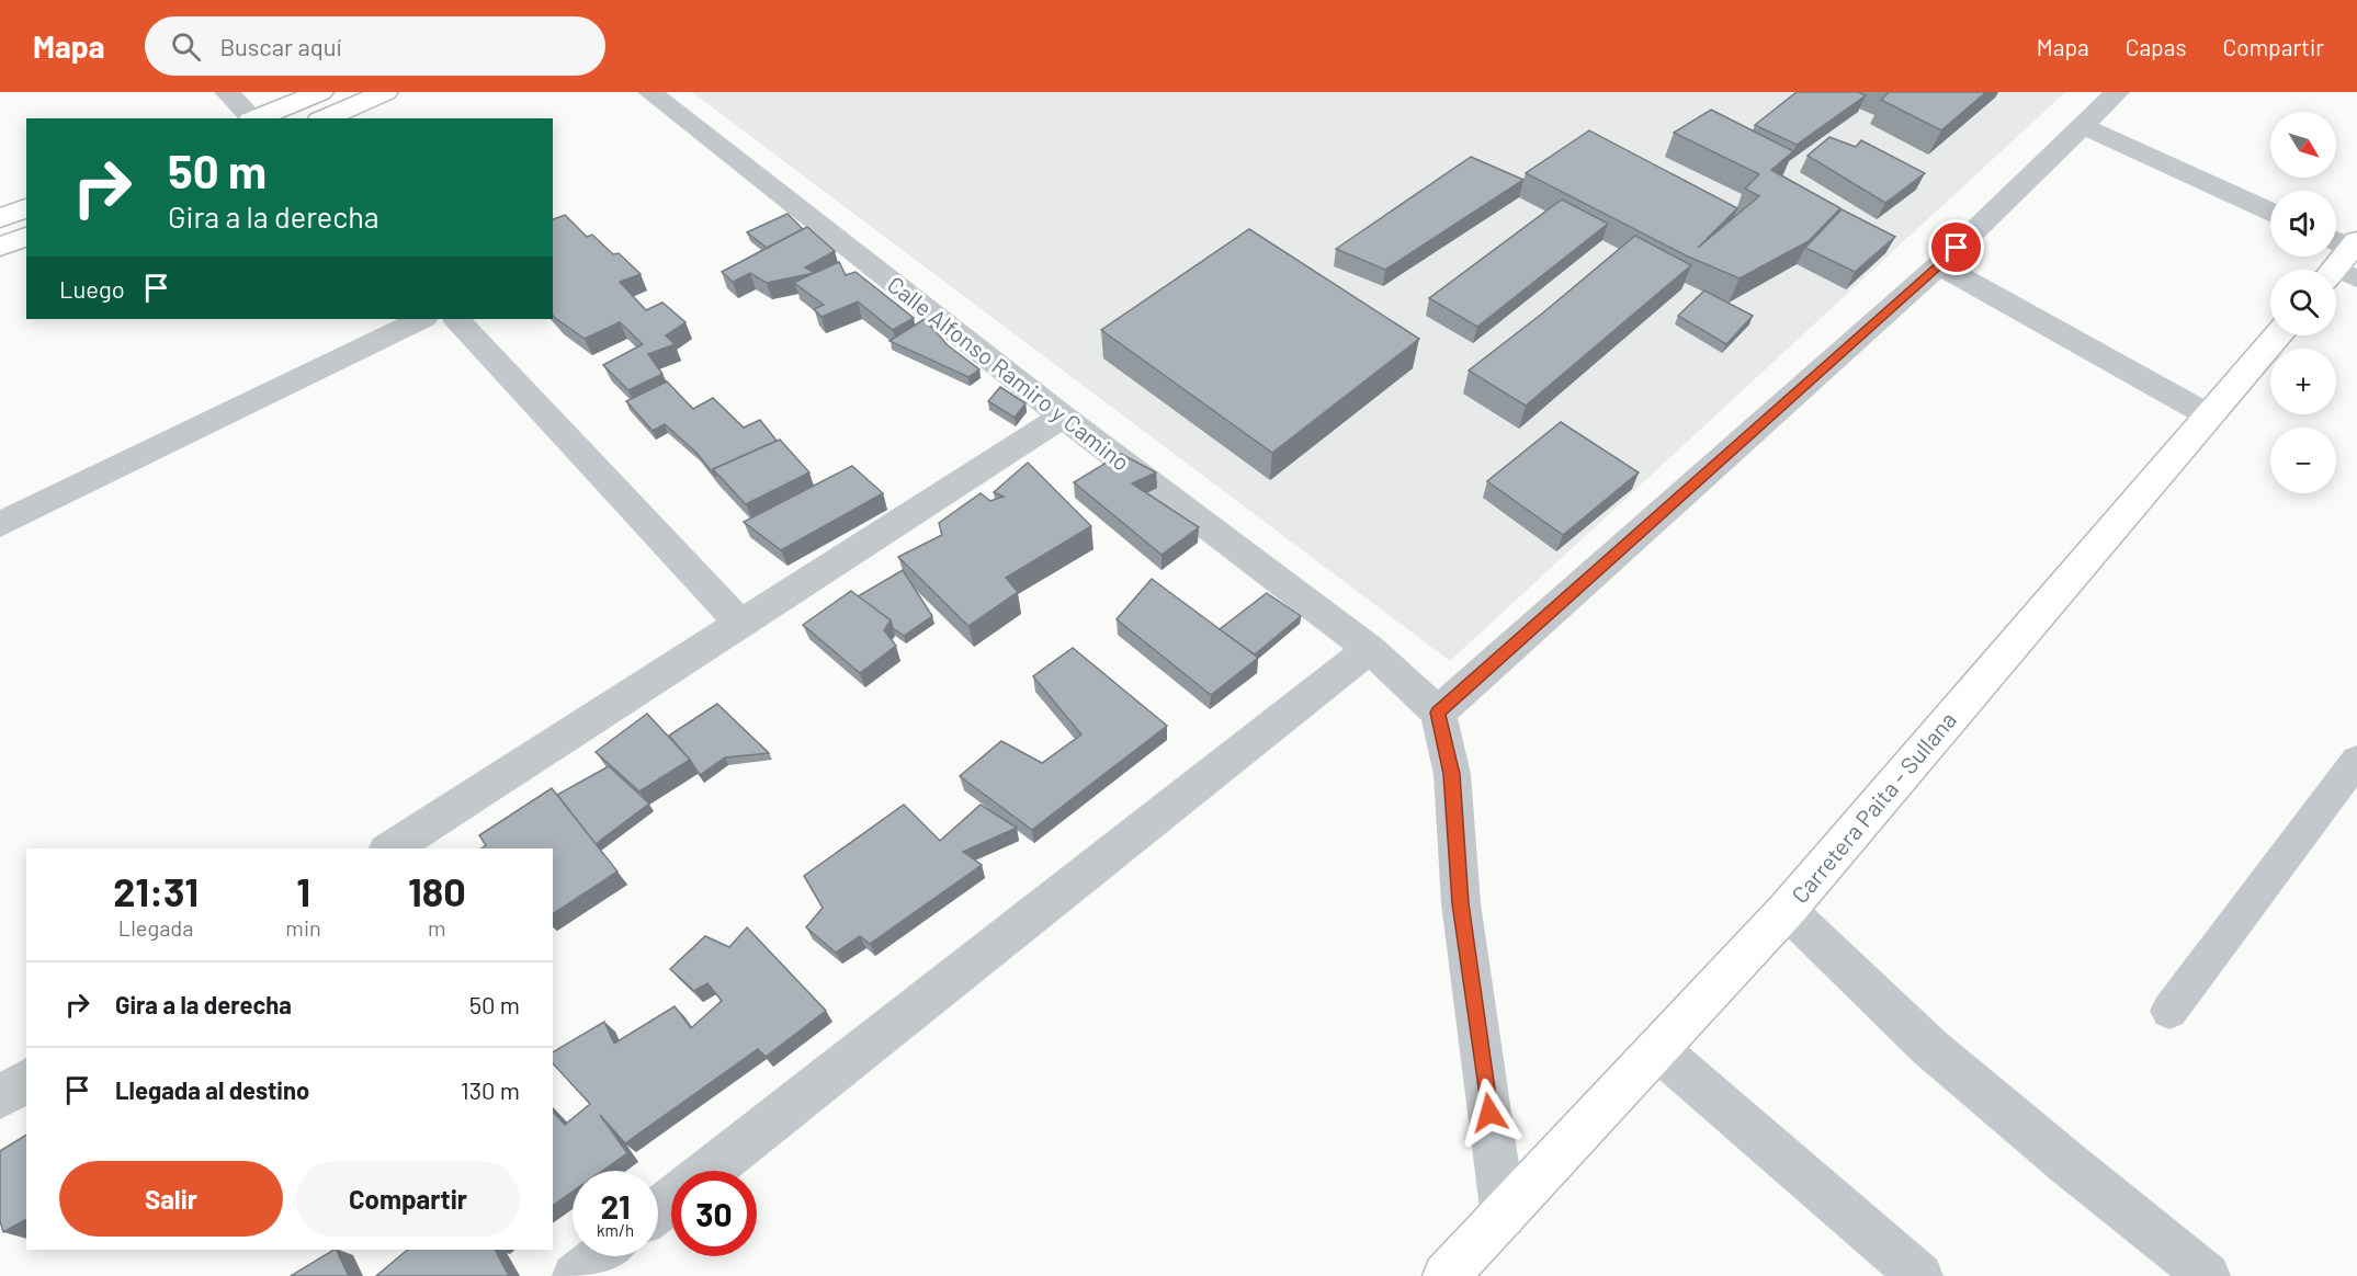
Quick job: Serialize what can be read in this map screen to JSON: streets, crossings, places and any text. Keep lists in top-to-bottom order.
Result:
{
  "streets": {
    "main road": ["Carretera Paita - Sullana"],
    "street": ["Calle Alfonso Ramiro y Camino"]
  },
  "north": "bottom right",
  "page": {
    "header": "Mapa",
    "search": "Buscar aquí",
    "nav": ["Mapa", "Capas", "Compartir"],
    "map_buttons": ["+", "−"],
    "turn": ["50 m", "Gira a la derecha"],
    "then": "Luego",
    "eta": [
      "21:31",
      "Llegada",
      "1",
      "min",
      "180",
      "m"
    ],
    "list": [
      {
        "name": "Gira a la derecha",
        "value": "50 m"
      },
      {
        "name": "Llegada al destino",
        "value": "130 m"
      }
    ],
    "buttons": ["Salir", "Compartir"],
    "speed": "21 km/h",
    "limit": "30"
  }
}
